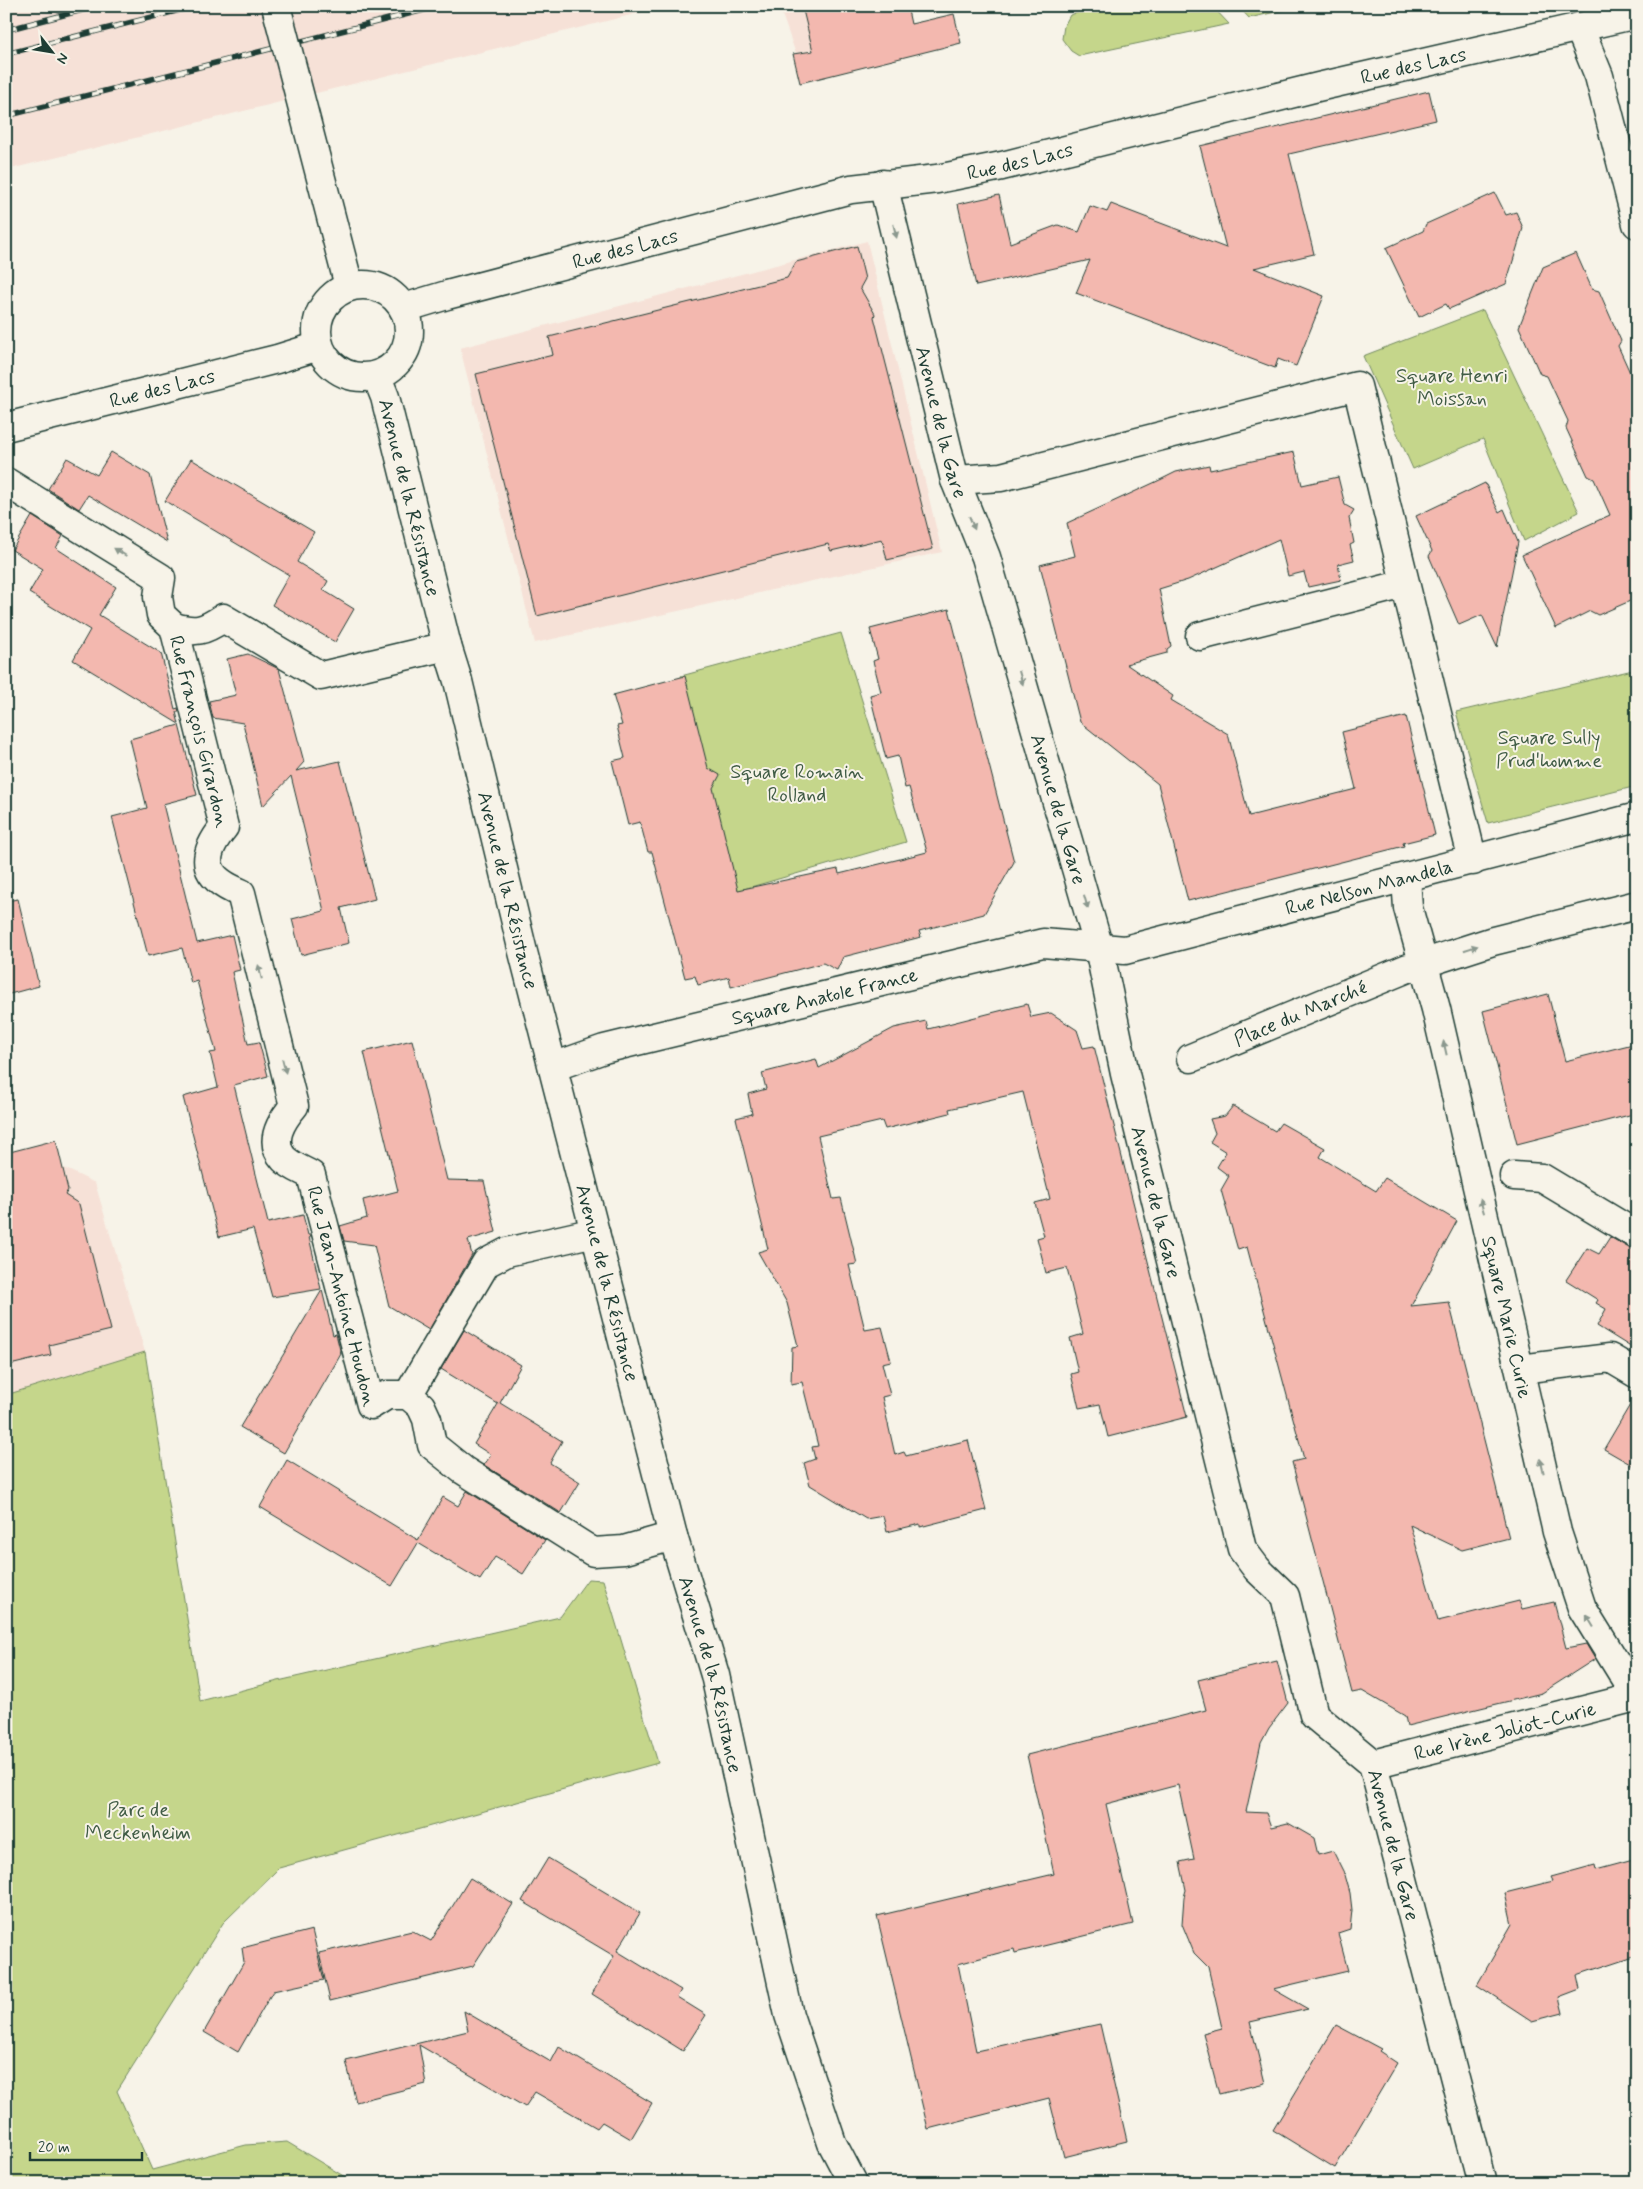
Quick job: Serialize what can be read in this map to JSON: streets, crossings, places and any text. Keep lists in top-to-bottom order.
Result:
{
  "streets": {
    "street": [
      "Rue des Lacs",
      "Avenue de la Gare",
      "Avenue de la Résistance",
      "Rue François Girardon",
      "Rue Nelson Mandela",
      "Square Anatole France",
      "Place du Marché",
      "Rue Jean-Antoine Houdon",
      "Square Marie Curie",
      "Rue Irène Joliot-Curie"
    ]
  },
  "crossings": [
    ["Rue des Lacs", "Avenue de la Gare"],
    ["Rue des Lacs", "Avenue de la Résistance"],
    ["Avenue de la Gare", "Rue Nelson Mandela"],
    ["Avenue de la Gare", "Square Anatole France"],
    ["Avenue de la Gare", "Rue Irène Joliot-Curie"],
    ["Avenue de la Résistance", "Square Anatole France"],
    ["Avenue de la Résistance", "Rue Jean-Antoine Houdon"],
    ["Rue François Girardon", "Rue Jean-Antoine Houdon"],
    ["Rue Nelson Mandela", "Square Anatole France"],
    ["Rue Nelson Mandela", "Square Marie Curie"],
    ["Place du Marché", "Square Marie Curie"],
    ["Square Marie Curie", "Rue Irène Joliot-Curie"]
  ],
  "one_way": [
    "Avenue de la Gare",
    "Rue François Girardon",
    "Rue Jean-Antoine Houdon",
    "Square Marie Curie"
  ],
  "parks": [
    "Square Henri Moissan",
    "Square Sully Prud'homme",
    "Square Romain Rolland",
    "Parc de Meckenheim"
  ],
  "scale_bar": "20 m",
  "north": "bottom right"
}
